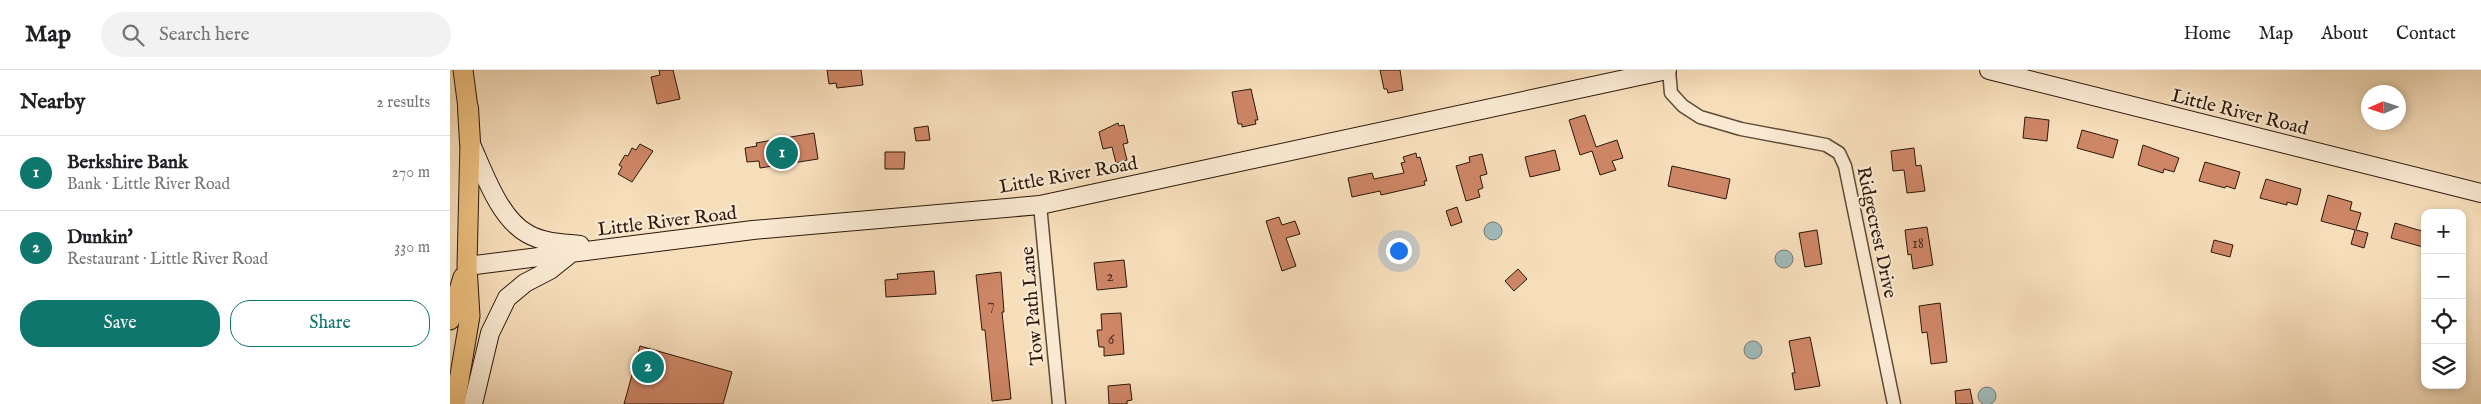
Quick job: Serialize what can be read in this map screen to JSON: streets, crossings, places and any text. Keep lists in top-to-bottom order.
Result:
{
  "streets": {
    "main road": ["Little River Road"],
    "street": ["Ridgecrest Drive", "Tow Path Lane"]
  },
  "crossings": [
    ["Little River Road", "Ridgecrest Drive"],
    ["Little River Road", "Tow Path Lane"]
  ],
  "house_numbers": [
    "18",
    "2",
    "7",
    "6"
  ],
  "north": "left",
  "page": {
    "header": "Map",
    "search": "Search here",
    "nav": [
      "Home",
      "Map",
      "About",
      "Contact"
    ],
    "heading": ["Nearby", "2 results"],
    "list": [
      {
        "mark": "1",
        "name": "Berkshire Bank",
        "note": "Bank · Little River Road",
        "value": "270 m"
      },
      {
        "mark": "2",
        "name": "Dunkin'",
        "note": "Restaurant · Little River Road",
        "value": "330 m"
      }
    ],
    "pins": ["1", "2"],
    "map_buttons": ["+", "−"],
    "buttons": ["Save", "Share"]
  }
}
